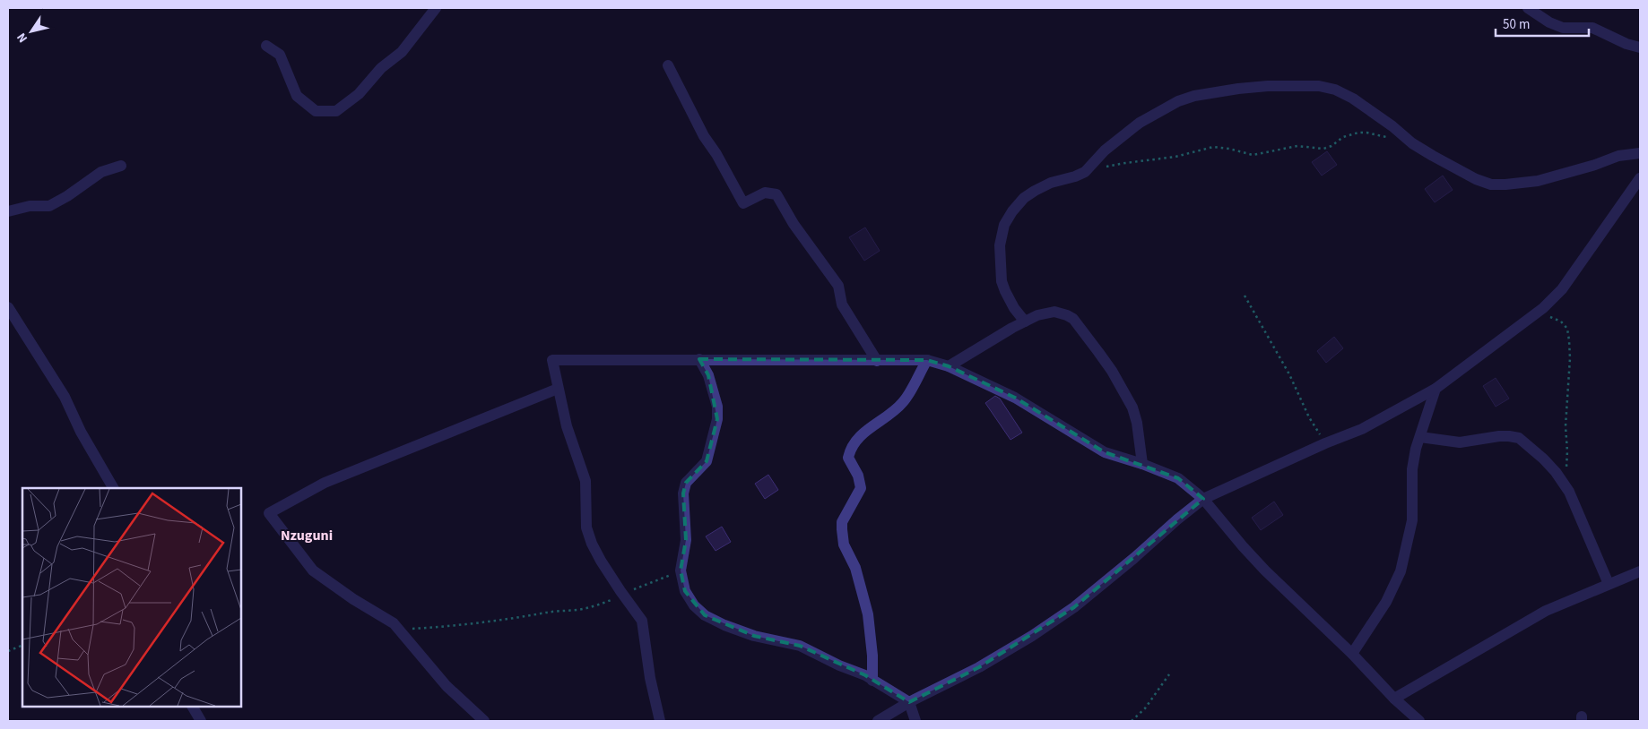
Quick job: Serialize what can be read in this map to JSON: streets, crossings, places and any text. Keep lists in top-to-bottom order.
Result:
{
  "districts": ["Nzuguni"],
  "scale_bar": "50 m",
  "north": "bottom left"
}
